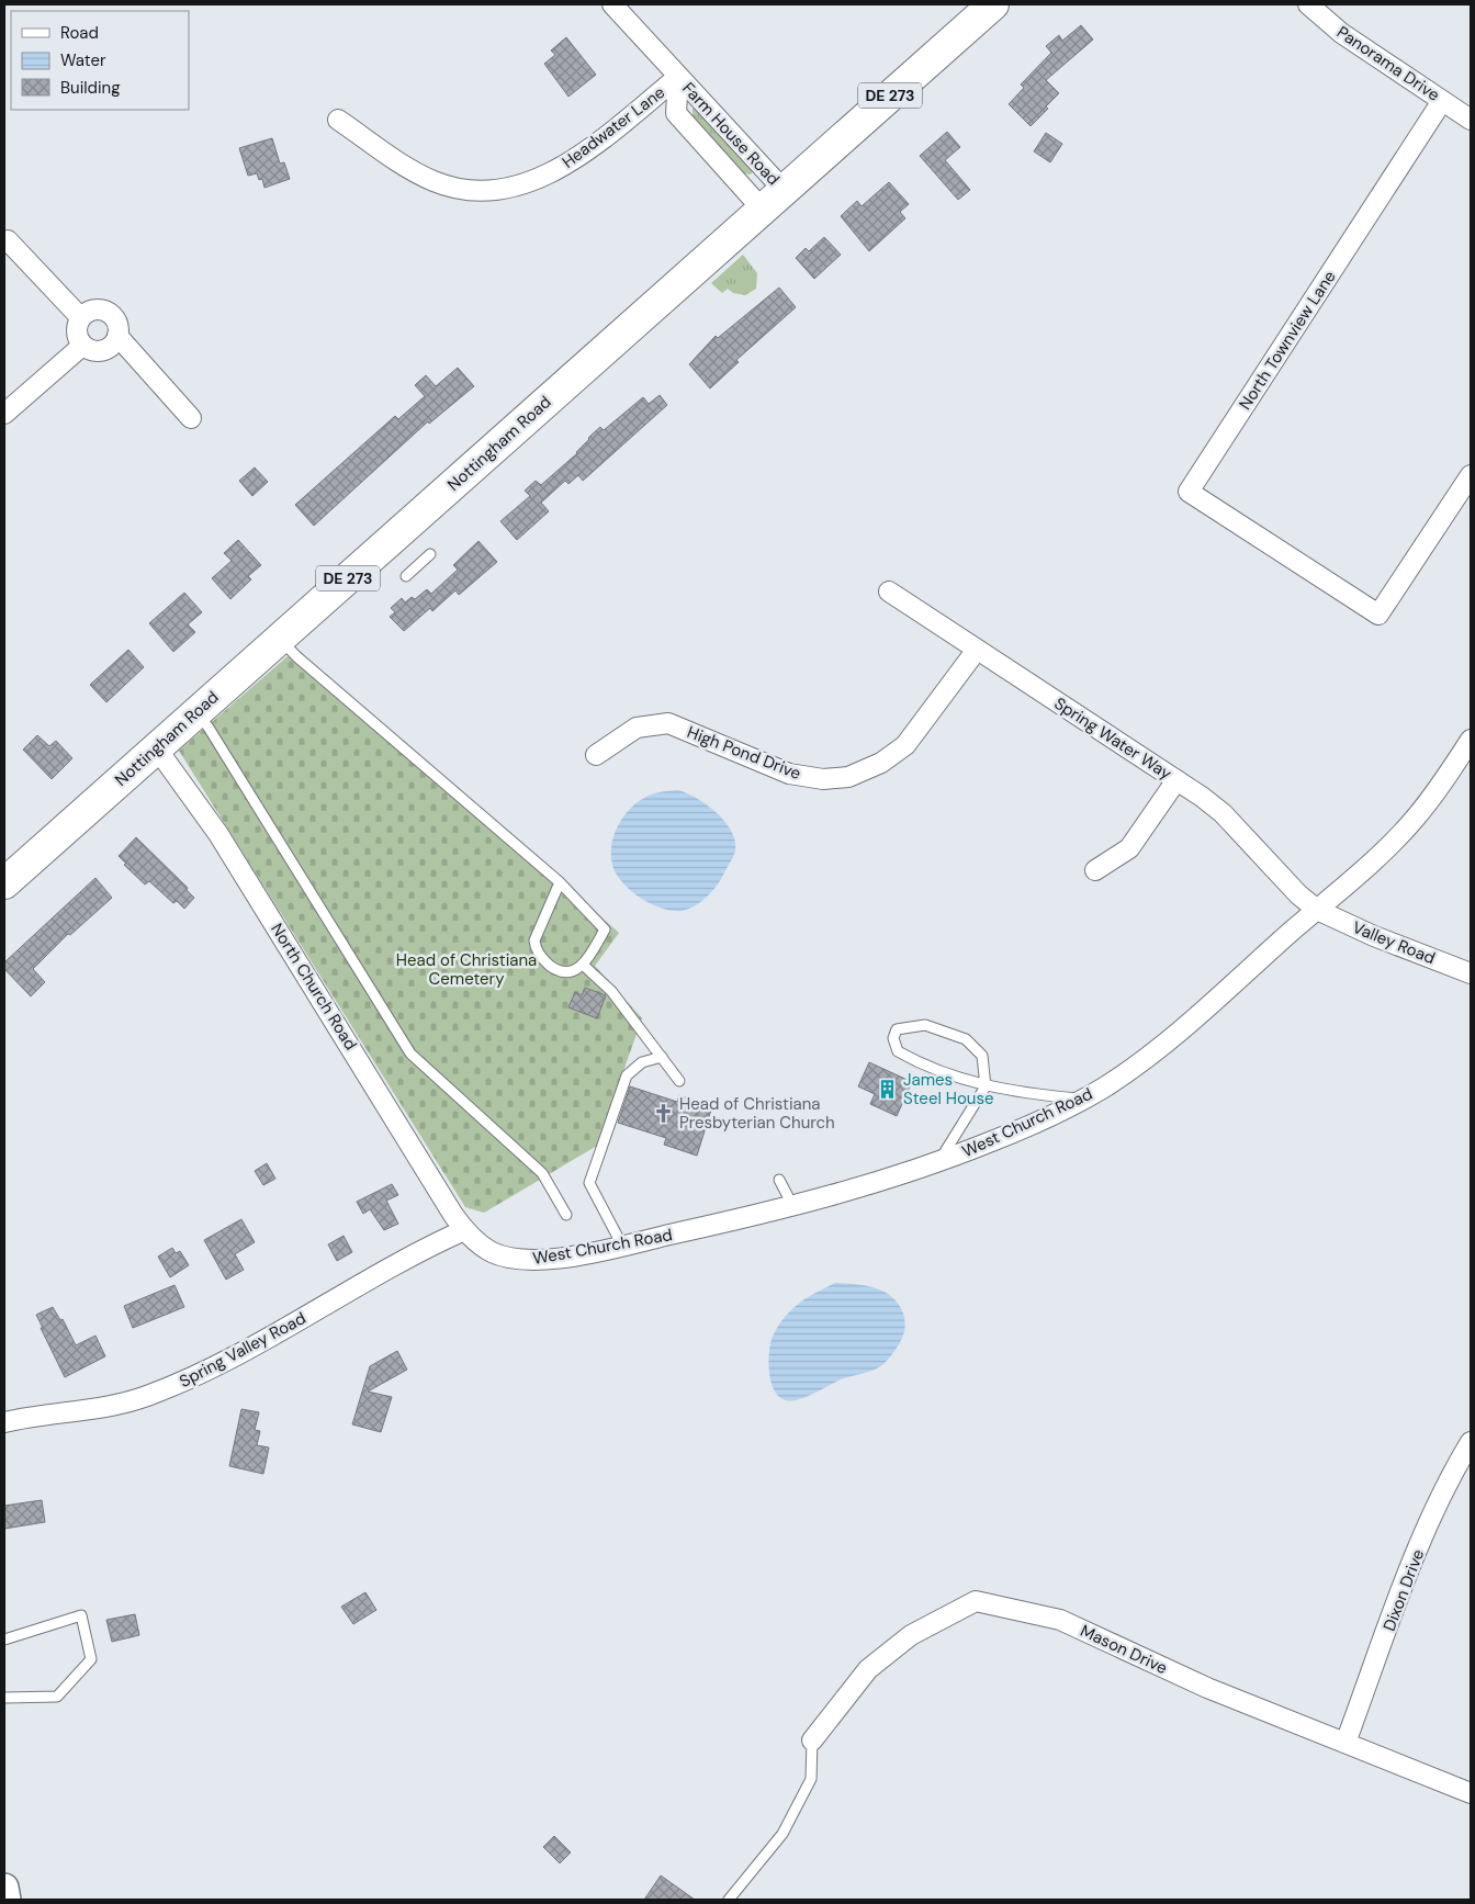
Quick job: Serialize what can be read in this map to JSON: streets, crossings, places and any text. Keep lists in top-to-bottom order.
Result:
{
  "streets": {
    "main road": ["DE 273", "Nottingham Road"],
    "street": [
      "Panorama Drive",
      "Headwater Lane",
      "Farm House Road",
      "North Townview Lane",
      "Spring Water Way",
      "High Pond Drive",
      "Valley Road",
      "North Church Road",
      "West Church Road",
      "Spring Valley Road",
      "Dixon Drive",
      "Mason Drive"
    ]
  },
  "crossings": [
    ["Panorama Drive", "North Townview Lane"],
    ["Headwater Lane", "Farm House Road"],
    ["Farm House Road", "Nottingham Road"],
    ["Nottingham Road", "North Church Road"],
    ["Spring Water Way", "High Pond Drive"],
    ["Spring Water Way", "Valley Road"],
    ["Spring Water Way", "West Church Road"],
    ["Valley Road", "West Church Road"],
    ["North Church Road", "West Church Road"],
    ["North Church Road", "Spring Valley Road"],
    ["West Church Road", "Spring Valley Road"],
    ["Dixon Drive", "Mason Drive"]
  ],
  "parks": ["Head of Christiana Cemetery"],
  "places": {
    "building": ["James Steel House"],
    "church": ["Head of Christiana Presbyterian Church"]
  },
  "legend": ["Road", "Water", "Building"]
}
